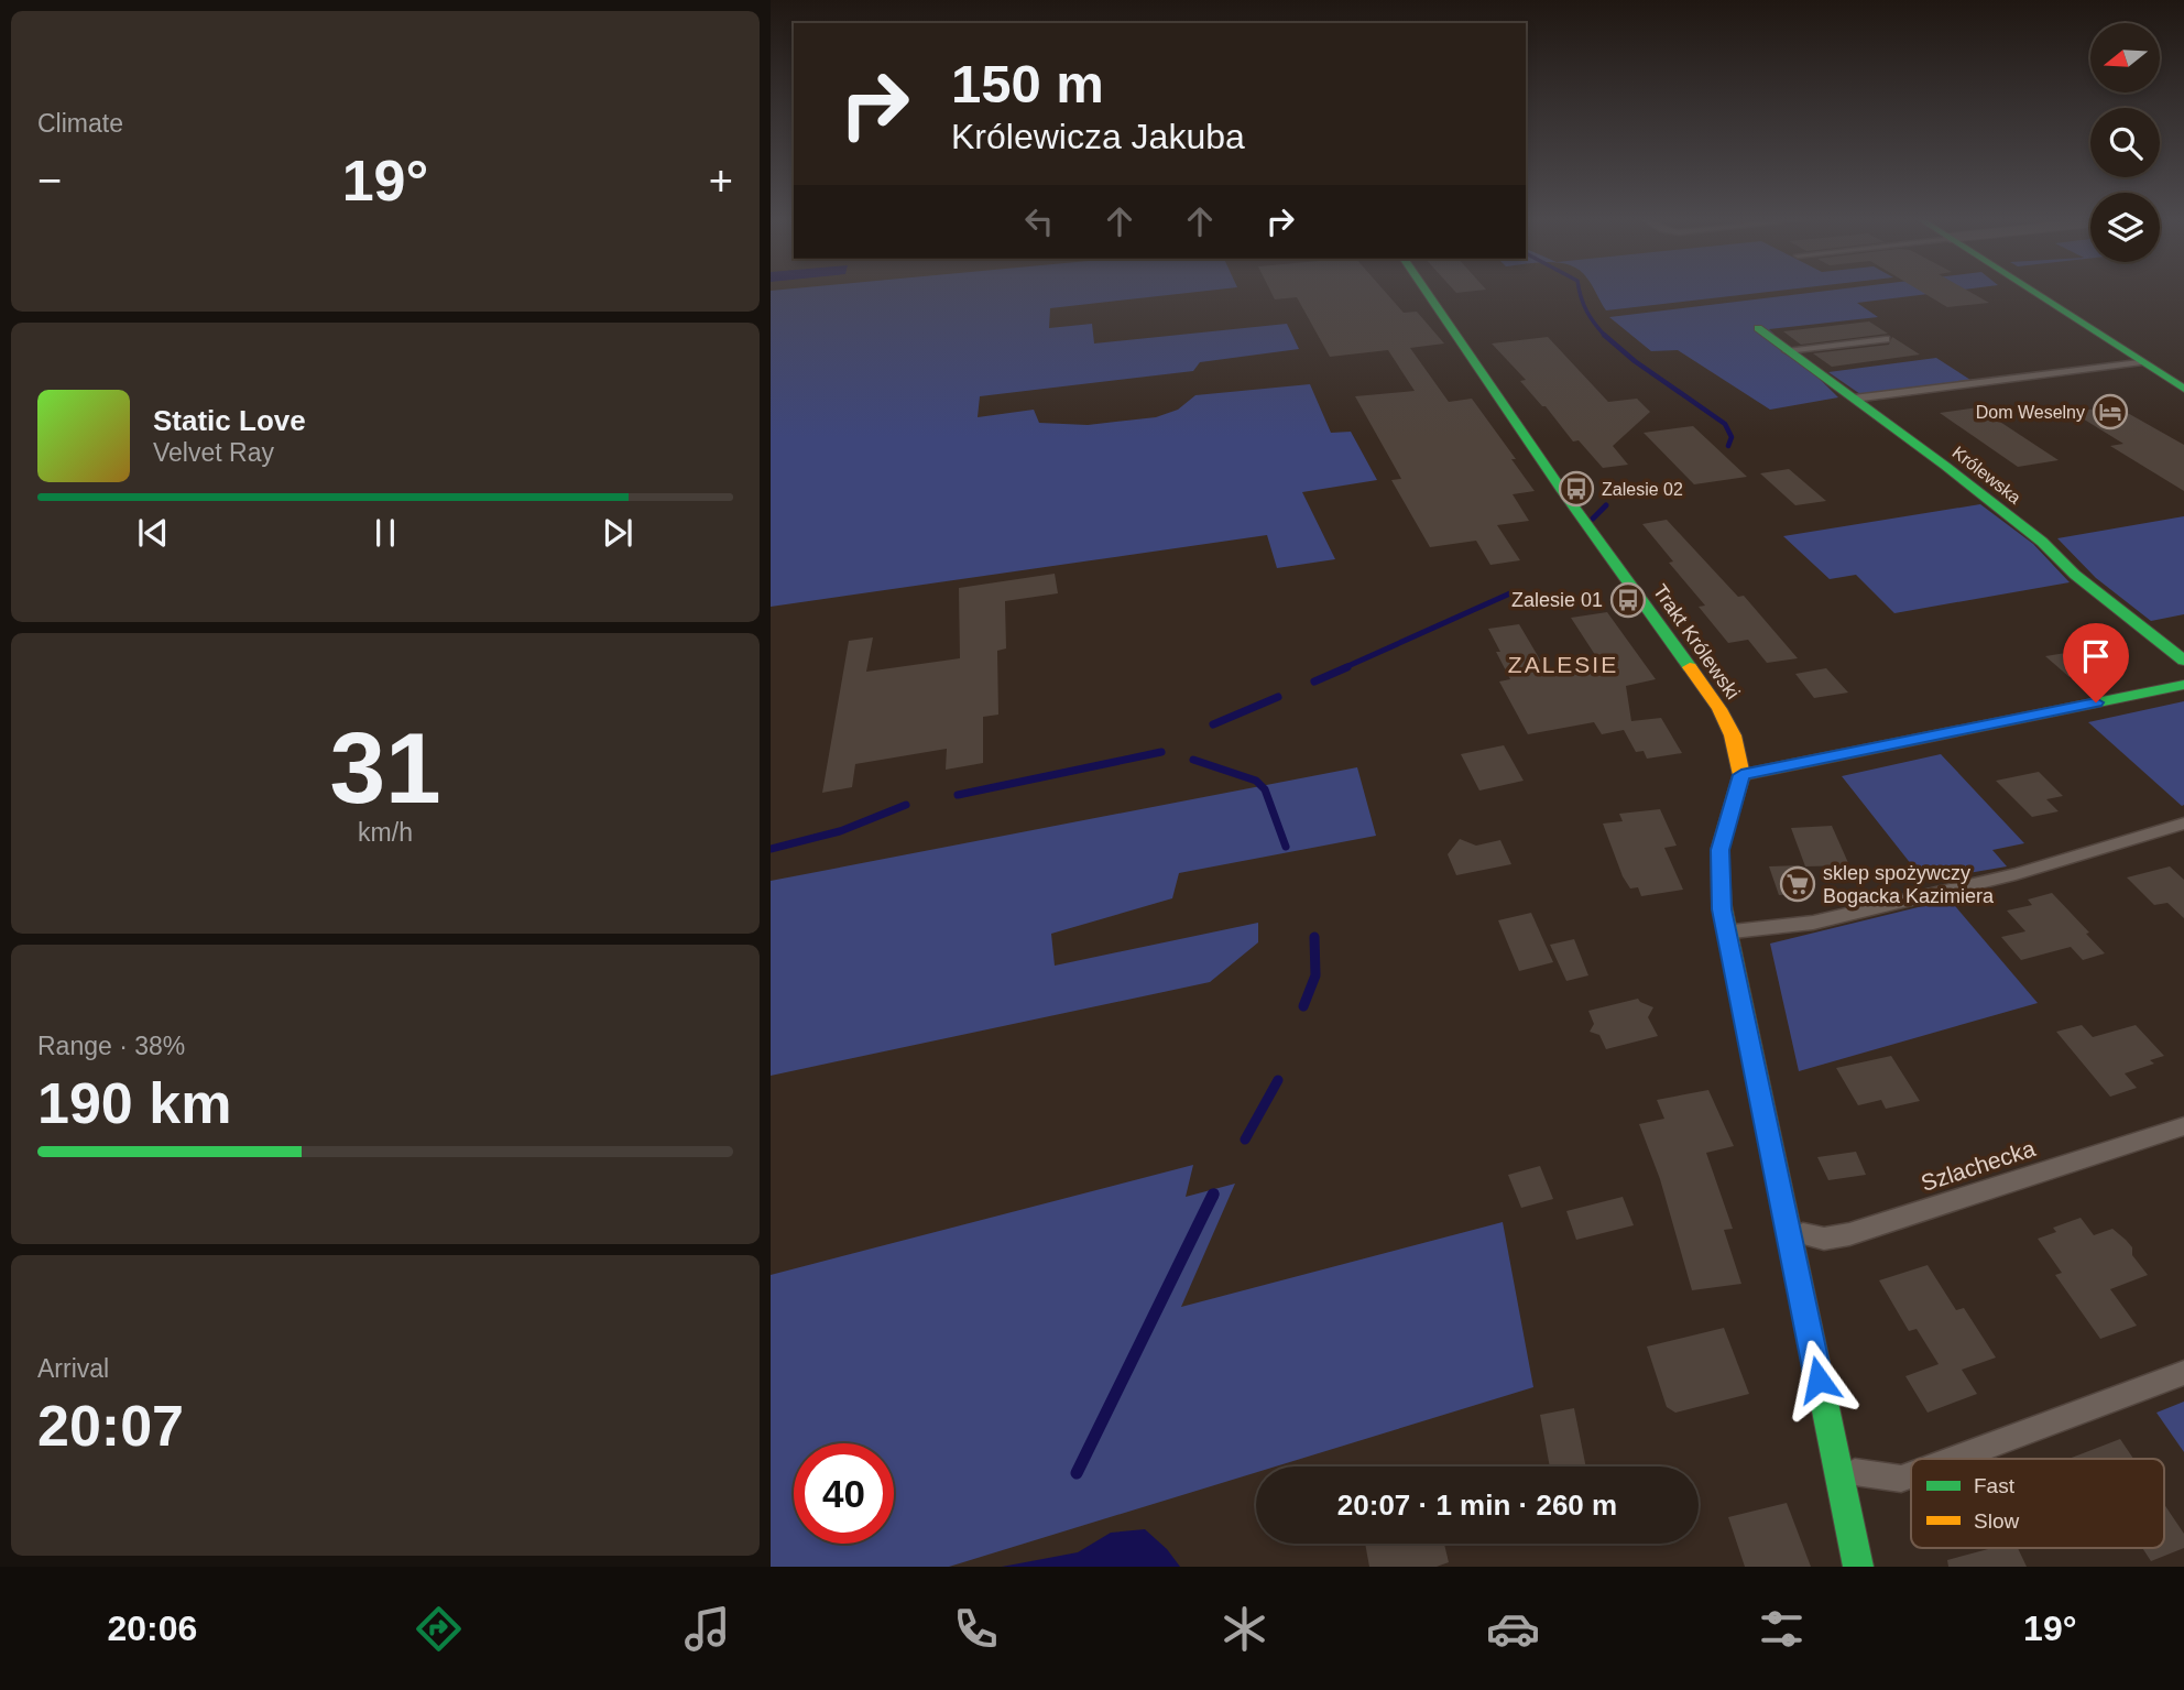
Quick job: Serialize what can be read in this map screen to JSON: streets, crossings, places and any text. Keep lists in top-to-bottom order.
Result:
{
  "streets": {
    "street": ["Królewska", "Trakt Królewski"],
    "lane": ["Szlachecka"]
  },
  "crossings": [
    ["Trakt Królewski", "Szlachecka"]
  ],
  "districts": ["ZALESIE"],
  "places": {
    "hotel": ["Dom Weselny"],
    "bus stop": ["Zalesie 02", "Zalesie 01"],
    "supermarket": ["sklep spożywczy Bogacka Kazimiera"]
  },
  "legend": ["Fast", "Slow"],
  "north": "left",
  "page": {
    "tile": [
      "Climate",
      ["31", "km/h"],
      ["Range · 38%", "190 km"],
      ["Arrival", "20:07"]
    ],
    "turn": ["150 m", "Królewicza Jakuba"],
    "heat": ["−", "19°", "+"],
    "song": ["Static Love", "Velvet Ray"],
    "limit": "40",
    "trip": "20:07 · 1 min · 260 m",
    "tabs": ["20:06", "19°"]
  }
}
